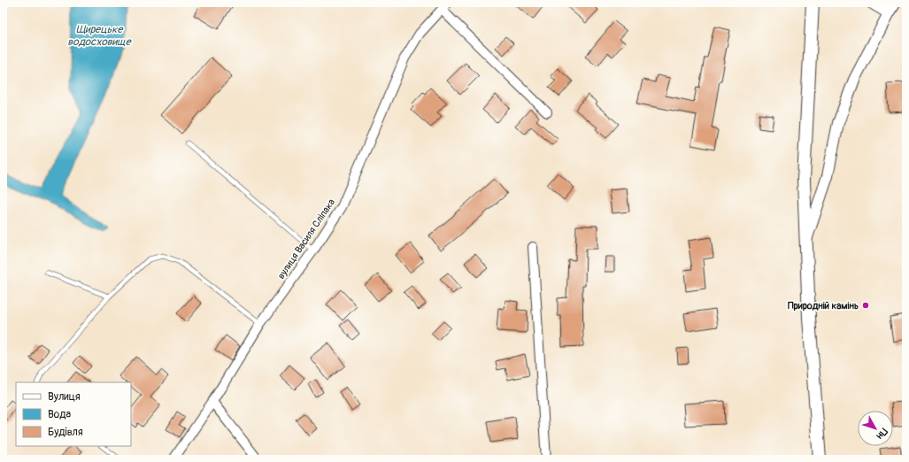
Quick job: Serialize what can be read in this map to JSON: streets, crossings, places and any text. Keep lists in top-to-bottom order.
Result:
{
  "streets": {
    "street": ["вулиця Василя Сліпака"]
  },
  "water": ["Щирецьке водосховище"],
  "places": ["Природній камінь"],
  "legend": ["Вулиця", "Вода", "Будівля"],
  "north": "bottom right"
}
